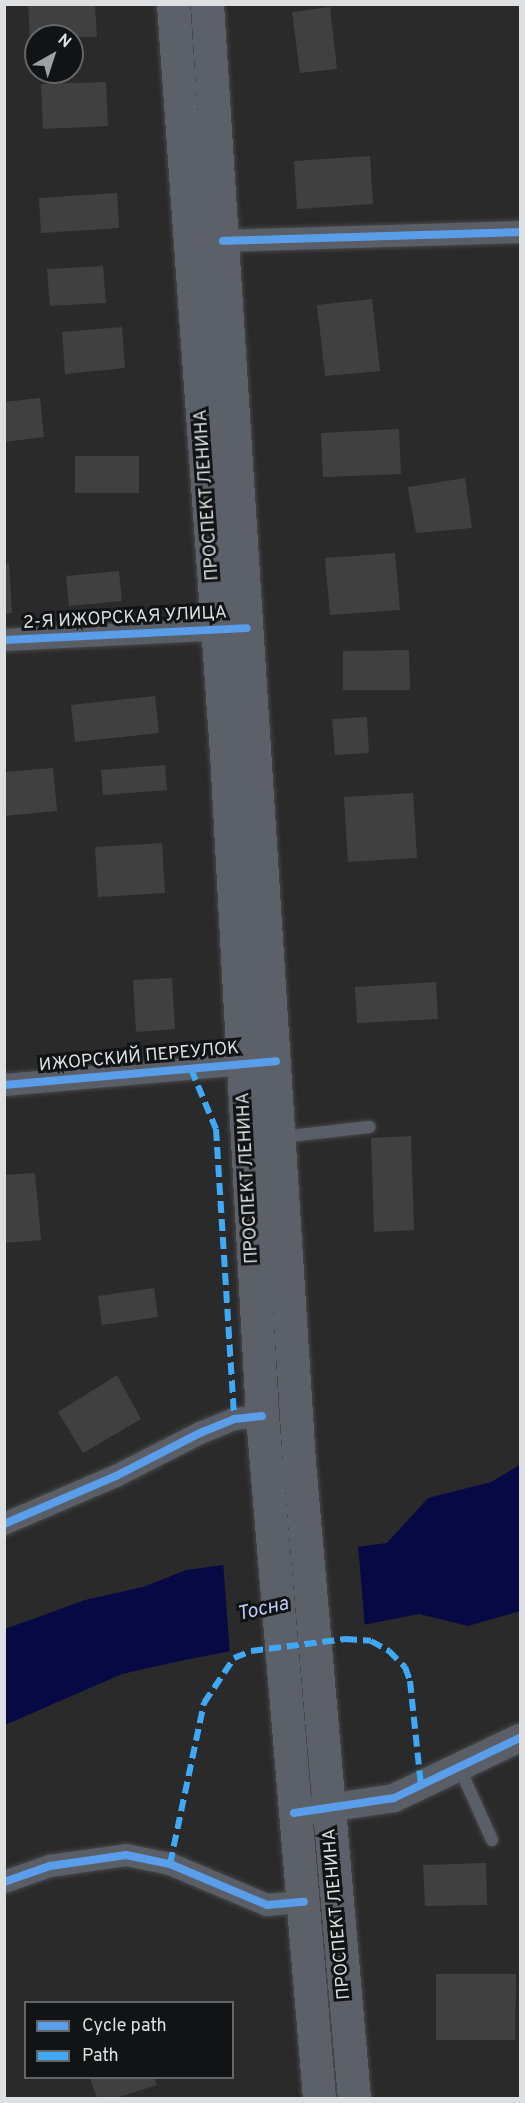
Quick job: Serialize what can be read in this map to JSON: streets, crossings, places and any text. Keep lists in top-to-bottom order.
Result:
{
  "streets": {
    "main road": ["ПРОСПЕКТ ЛЕНИНА"],
    "street": ["2-Я ИЖОРСКАЯ УЛИЦА", "ИЖОРСКИЙ ПЕРЕУЛОК"]
  },
  "crossings": [
    ["ПРОСПЕКТ ЛЕНИНА", "2-Я ИЖОРСКАЯ УЛИЦА"],
    ["ПРОСПЕКТ ЛЕНИНА", "ИЖОРСКИЙ ПЕРЕУЛОК"]
  ],
  "water": ["Тосна"],
  "legend": ["Cycle path", "Path"],
  "north": "top right"
}
